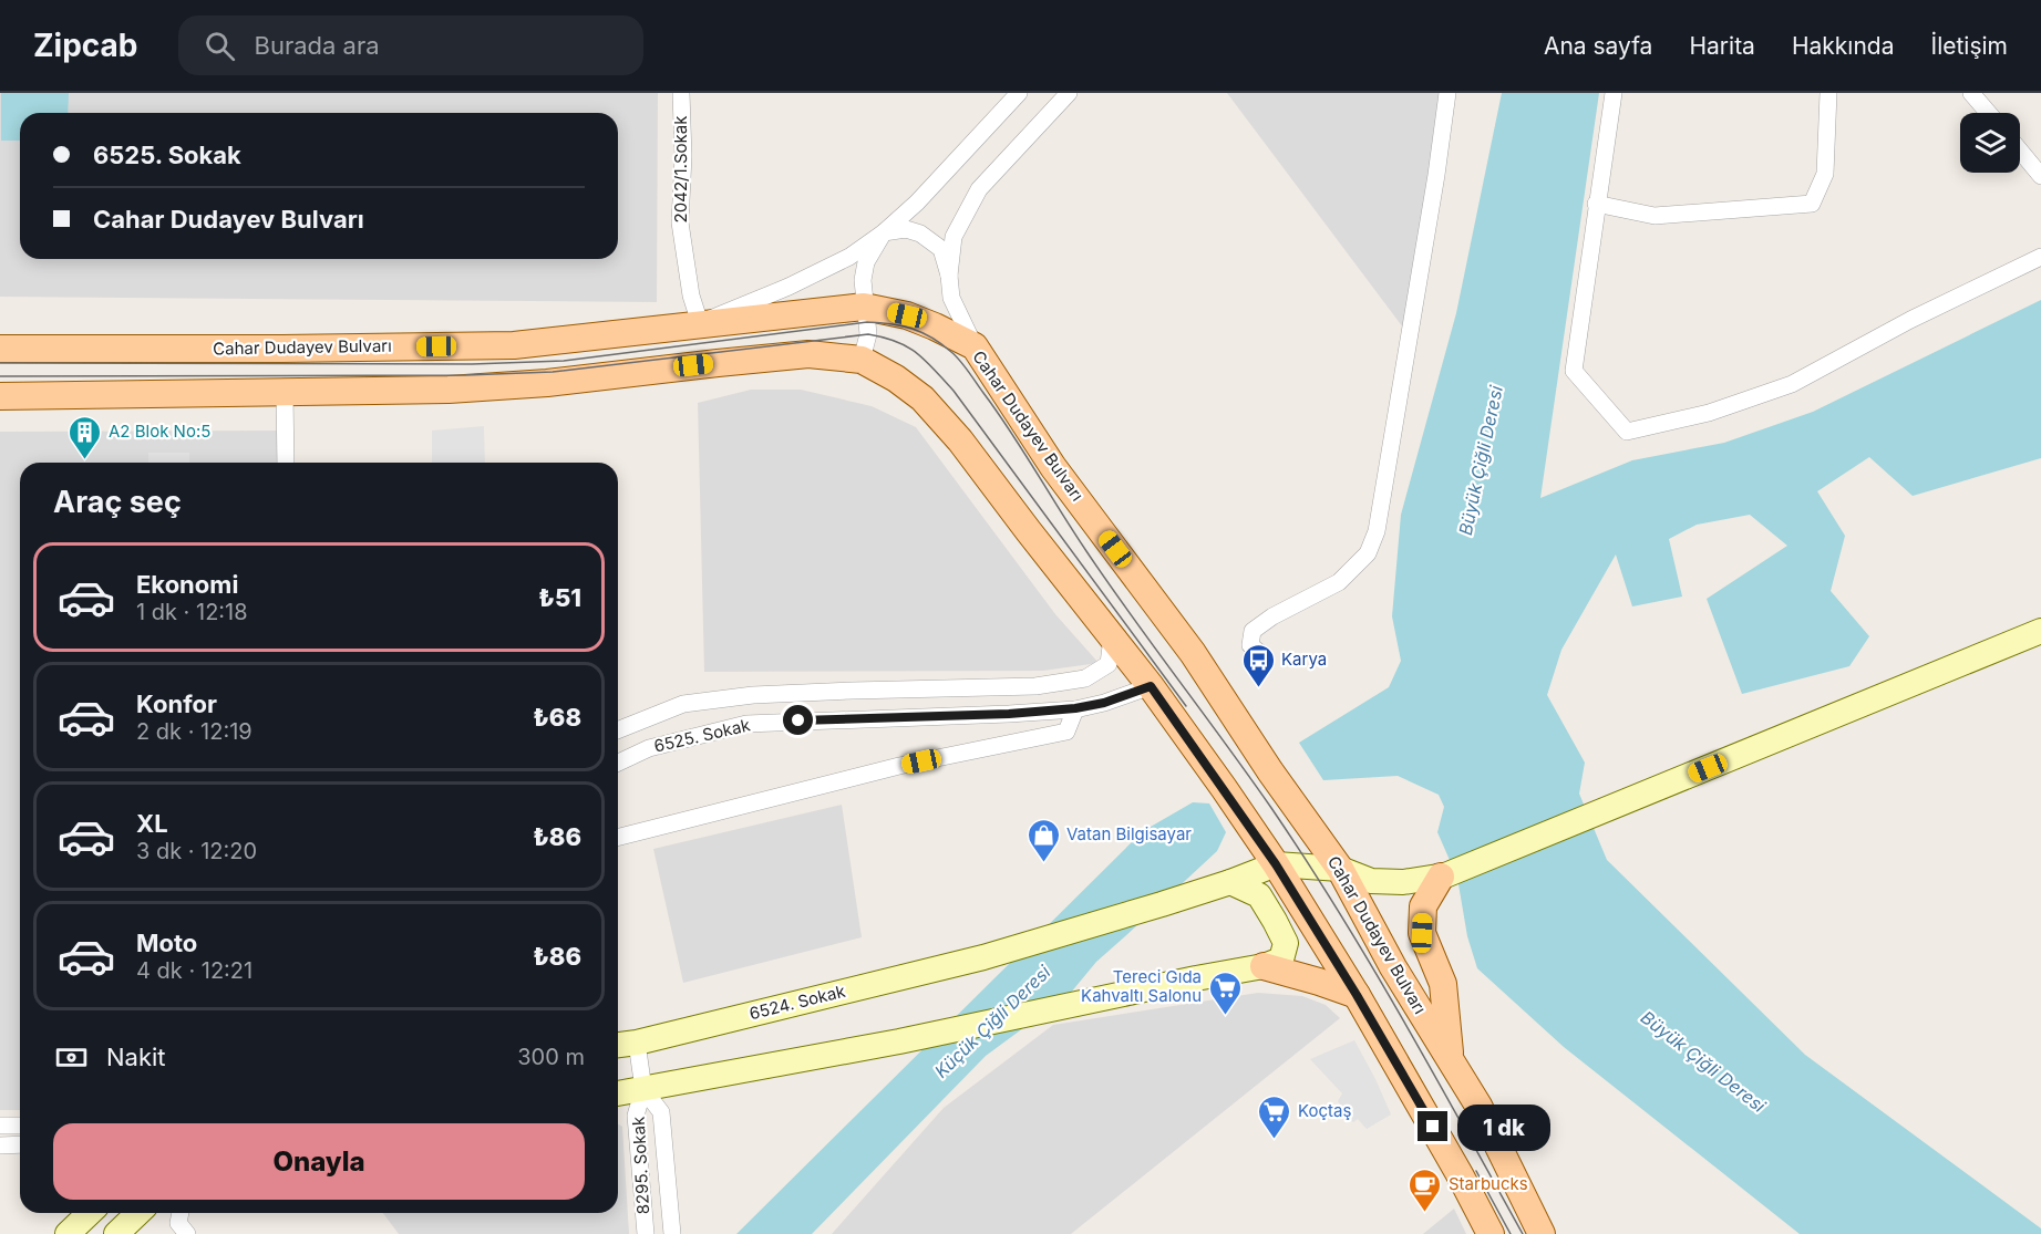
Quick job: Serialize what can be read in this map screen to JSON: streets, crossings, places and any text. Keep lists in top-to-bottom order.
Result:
{
  "streets": {
    "main road": ["Cahar Dudayev Bulvarı"],
    "street": [
      "2042/1.Sokak",
      "6525. Sokak",
      "6524. Sokak",
      "8295. Sokak"
    ]
  },
  "crossings": [
    ["2042/1.Sokak", "Cahar Dudayev Bulvarı"]
  ],
  "water": ["Büyük Çiğli Deresi", "Küçük Çiğli Deresi"],
  "places": {
    "building": ["A2 Blok No:5"],
    "bus stop": ["Karya"],
    "shop": ["Vatan Bilgisayar"],
    "supermarket": ["Tereci Gıda Kahvaltı Salonu", "Koçtaş"],
    "cafe": ["Starbucks"]
  },
  "page": {
    "header": "Zipcab",
    "search": "Burada ara",
    "nav": [
      "Ana sayfa",
      "Harita",
      "Hakkında",
      "İletişim"
    ],
    "banner": ["6525. Sokak", "Cahar Dudayev Bulvarı"],
    "heading": "Araç seç",
    "list": [
      {
        "name": "Ekonomi",
        "note": "1 dk · 12:18",
        "value": "₺51"
      },
      {
        "name": "Konfor",
        "note": "2 dk · 12:19",
        "value": "₺68"
      },
      {
        "name": "XL",
        "note": "3 dk · 12:20",
        "value": "₺86"
      },
      {
        "name": "Moto",
        "note": "4 dk · 12:21",
        "value": "₺86"
      }
    ],
    "pay": ["Nakit", "300 m"],
    "bubble": "1 dk",
    "buttons": "Onayla"
  }
}
